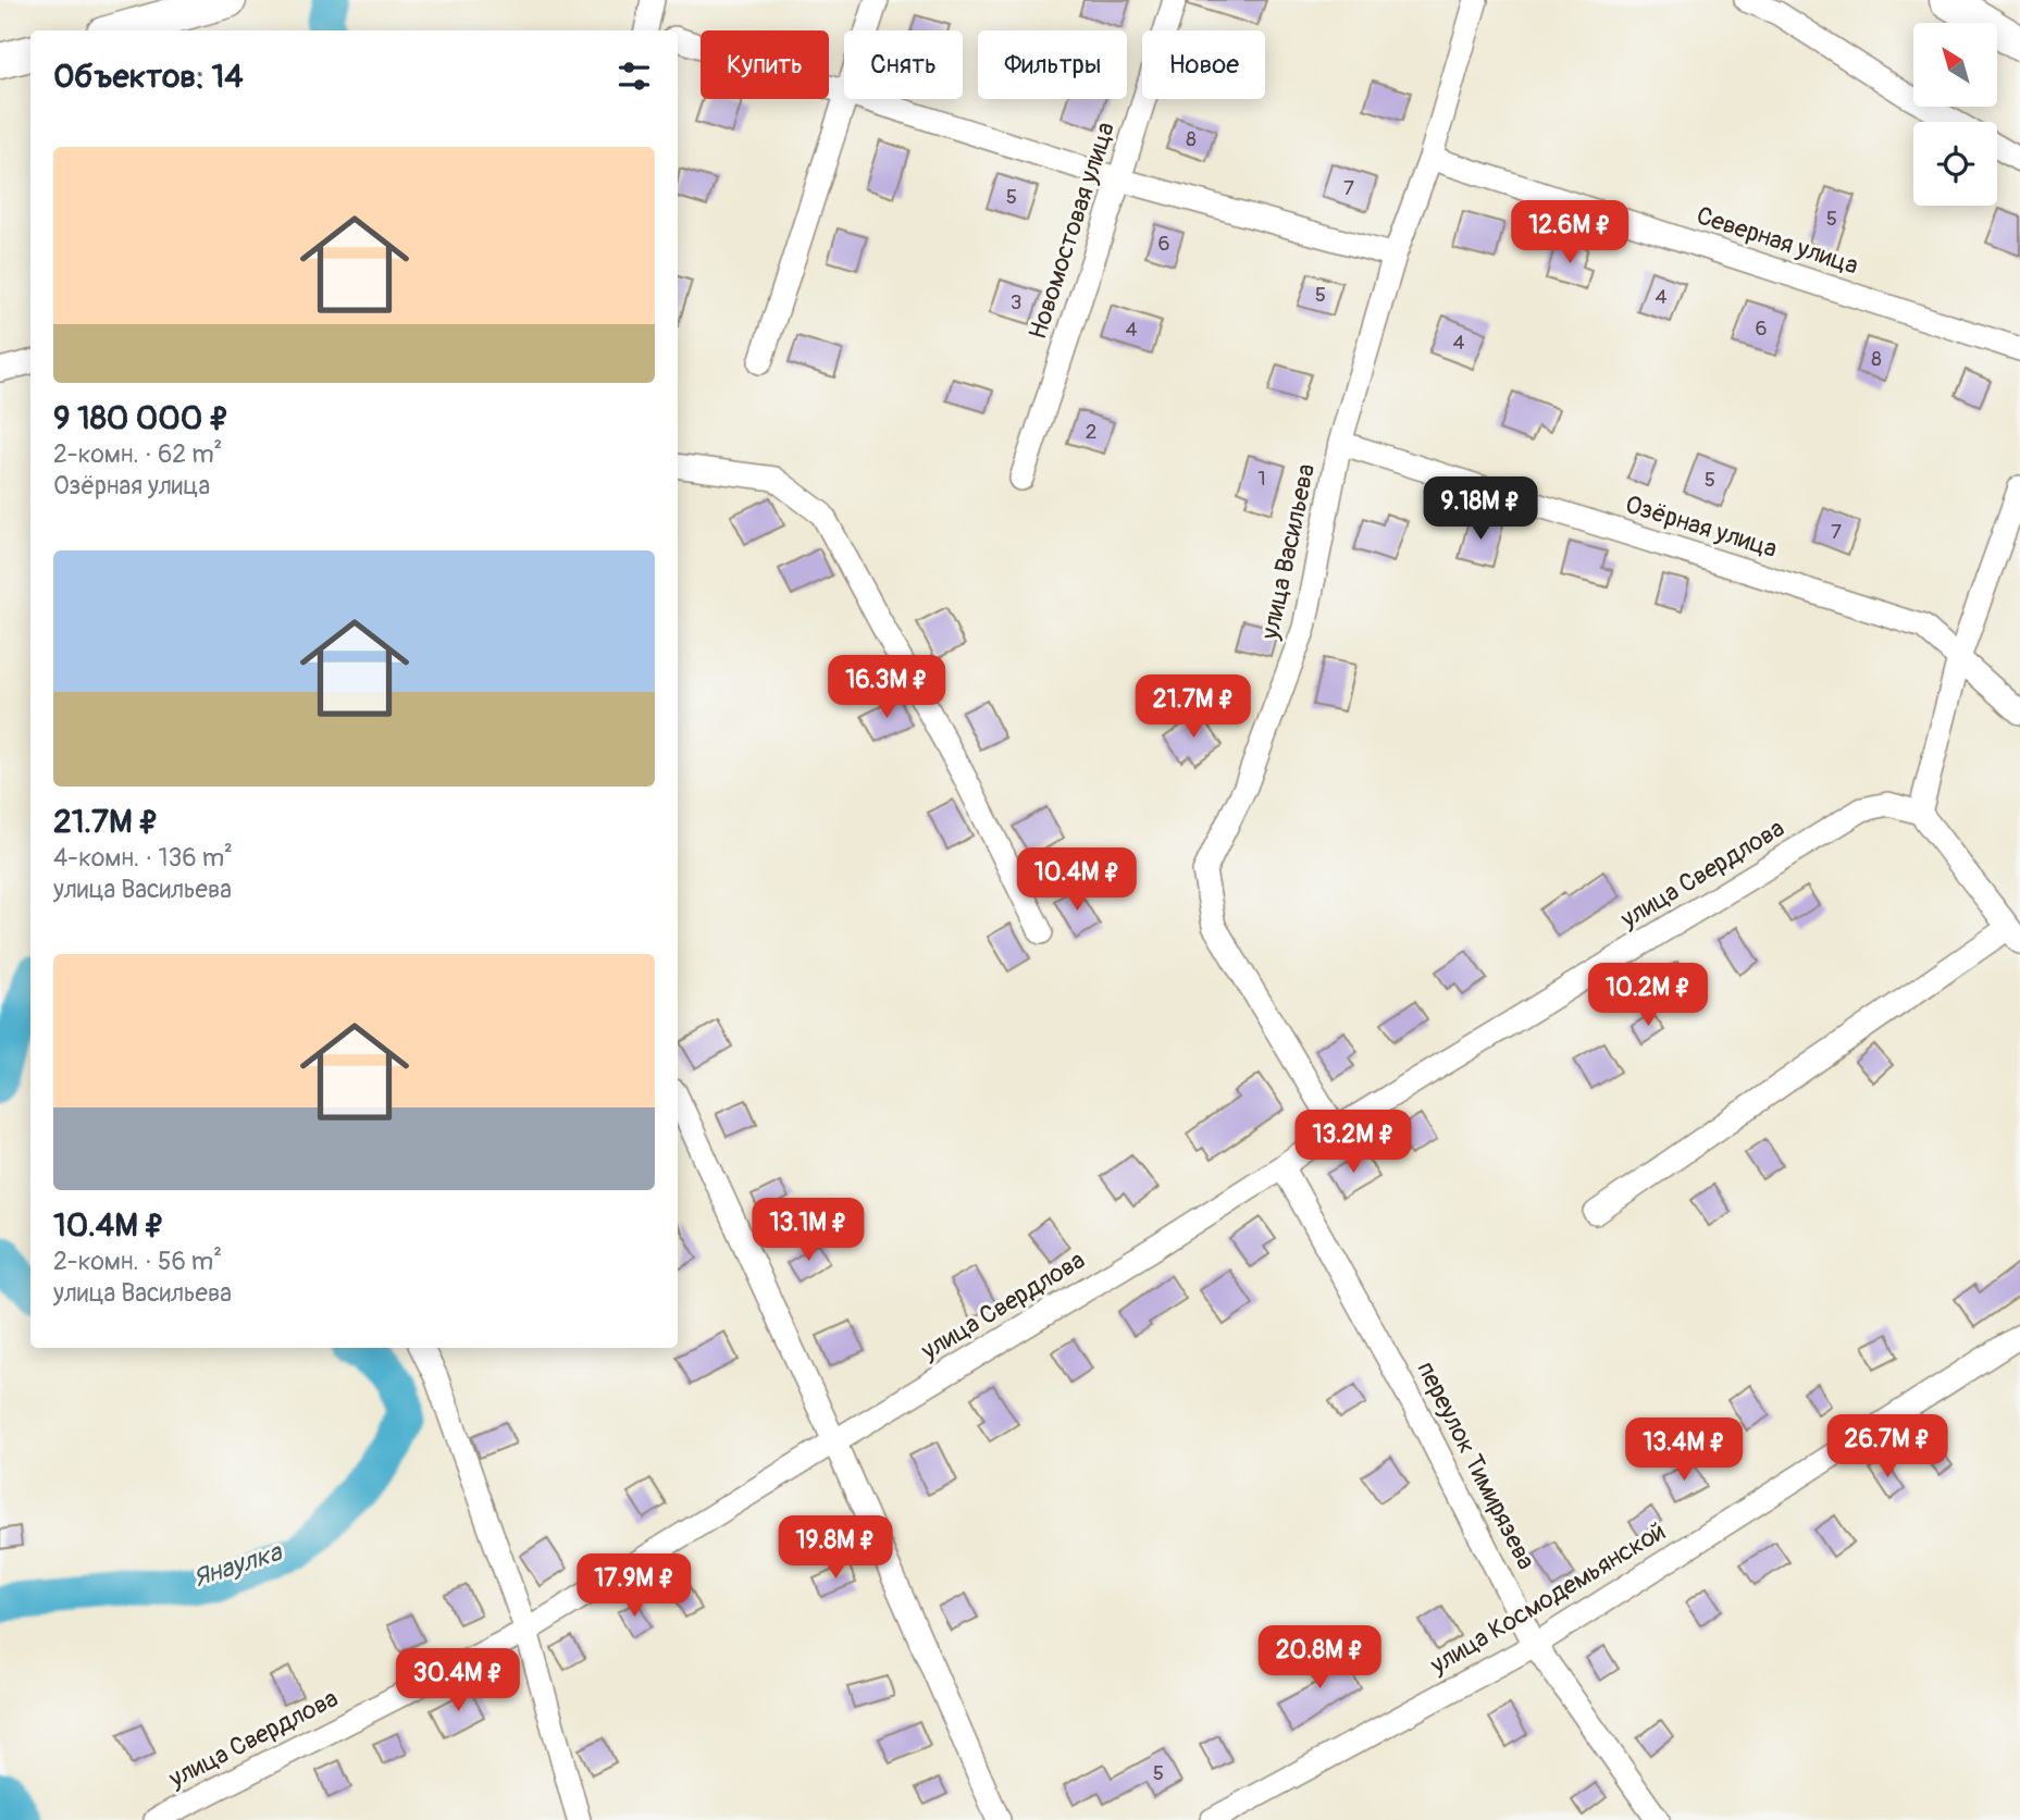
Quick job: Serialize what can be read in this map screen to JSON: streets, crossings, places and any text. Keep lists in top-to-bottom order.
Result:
{
  "streets": {
    "street": [
      "Новомостовая улица",
      "Северная улица",
      "Озёрная улица",
      "улица Васильева",
      "улица Свердлова",
      "переулок Тимирязева",
      "улица Космодемьянской"
    ]
  },
  "crossings": [
    ["Северная улица", "улица Васильева"],
    ["Озёрная улица", "улица Васильева"],
    ["улица Васильева", "улица Свердлова"],
    ["улица Свердлова", "переулок Тимирязева"],
    ["переулок Тимирязева", "улица Космодемьянской"]
  ],
  "water": ["Янаулка"],
  "house_numbers": [
    "8",
    "7",
    "5",
    "5",
    "6",
    "5",
    "4",
    "3",
    "6",
    "4",
    "4",
    "8",
    "2",
    "1",
    "5",
    "7",
    "5"
  ],
  "north": "top left",
  "page": {
    "chip": [
      "Купить",
      "Снять",
      "Фильтры",
      "Новое"
    ],
    "heading": "Объектов: 14",
    "list": [
      {
        "name": "9 180 000 ₽",
        "note": "2-комн. · 62 m² · Озёрная улица"
      },
      {
        "name": "21.7M ₽",
        "note": "4-комн. · 136 m² · улица Васильева"
      },
      {
        "name": "10.4M ₽",
        "note": "2-комн. · 56 m² · улица Васильева"
      }
    ],
    "price": [
      "12.6M ₽",
      "9.18M ₽",
      "16.3M ₽",
      "21.7M ₽",
      "10.4M ₽",
      "10.2M ₽",
      "13.2M ₽",
      "13.1M ₽",
      "26.7M ₽",
      "13.4M ₽",
      "19.8M ₽",
      "17.9M ₽",
      "20.8M ₽",
      "30.4M ₽"
    ]
  }
}
